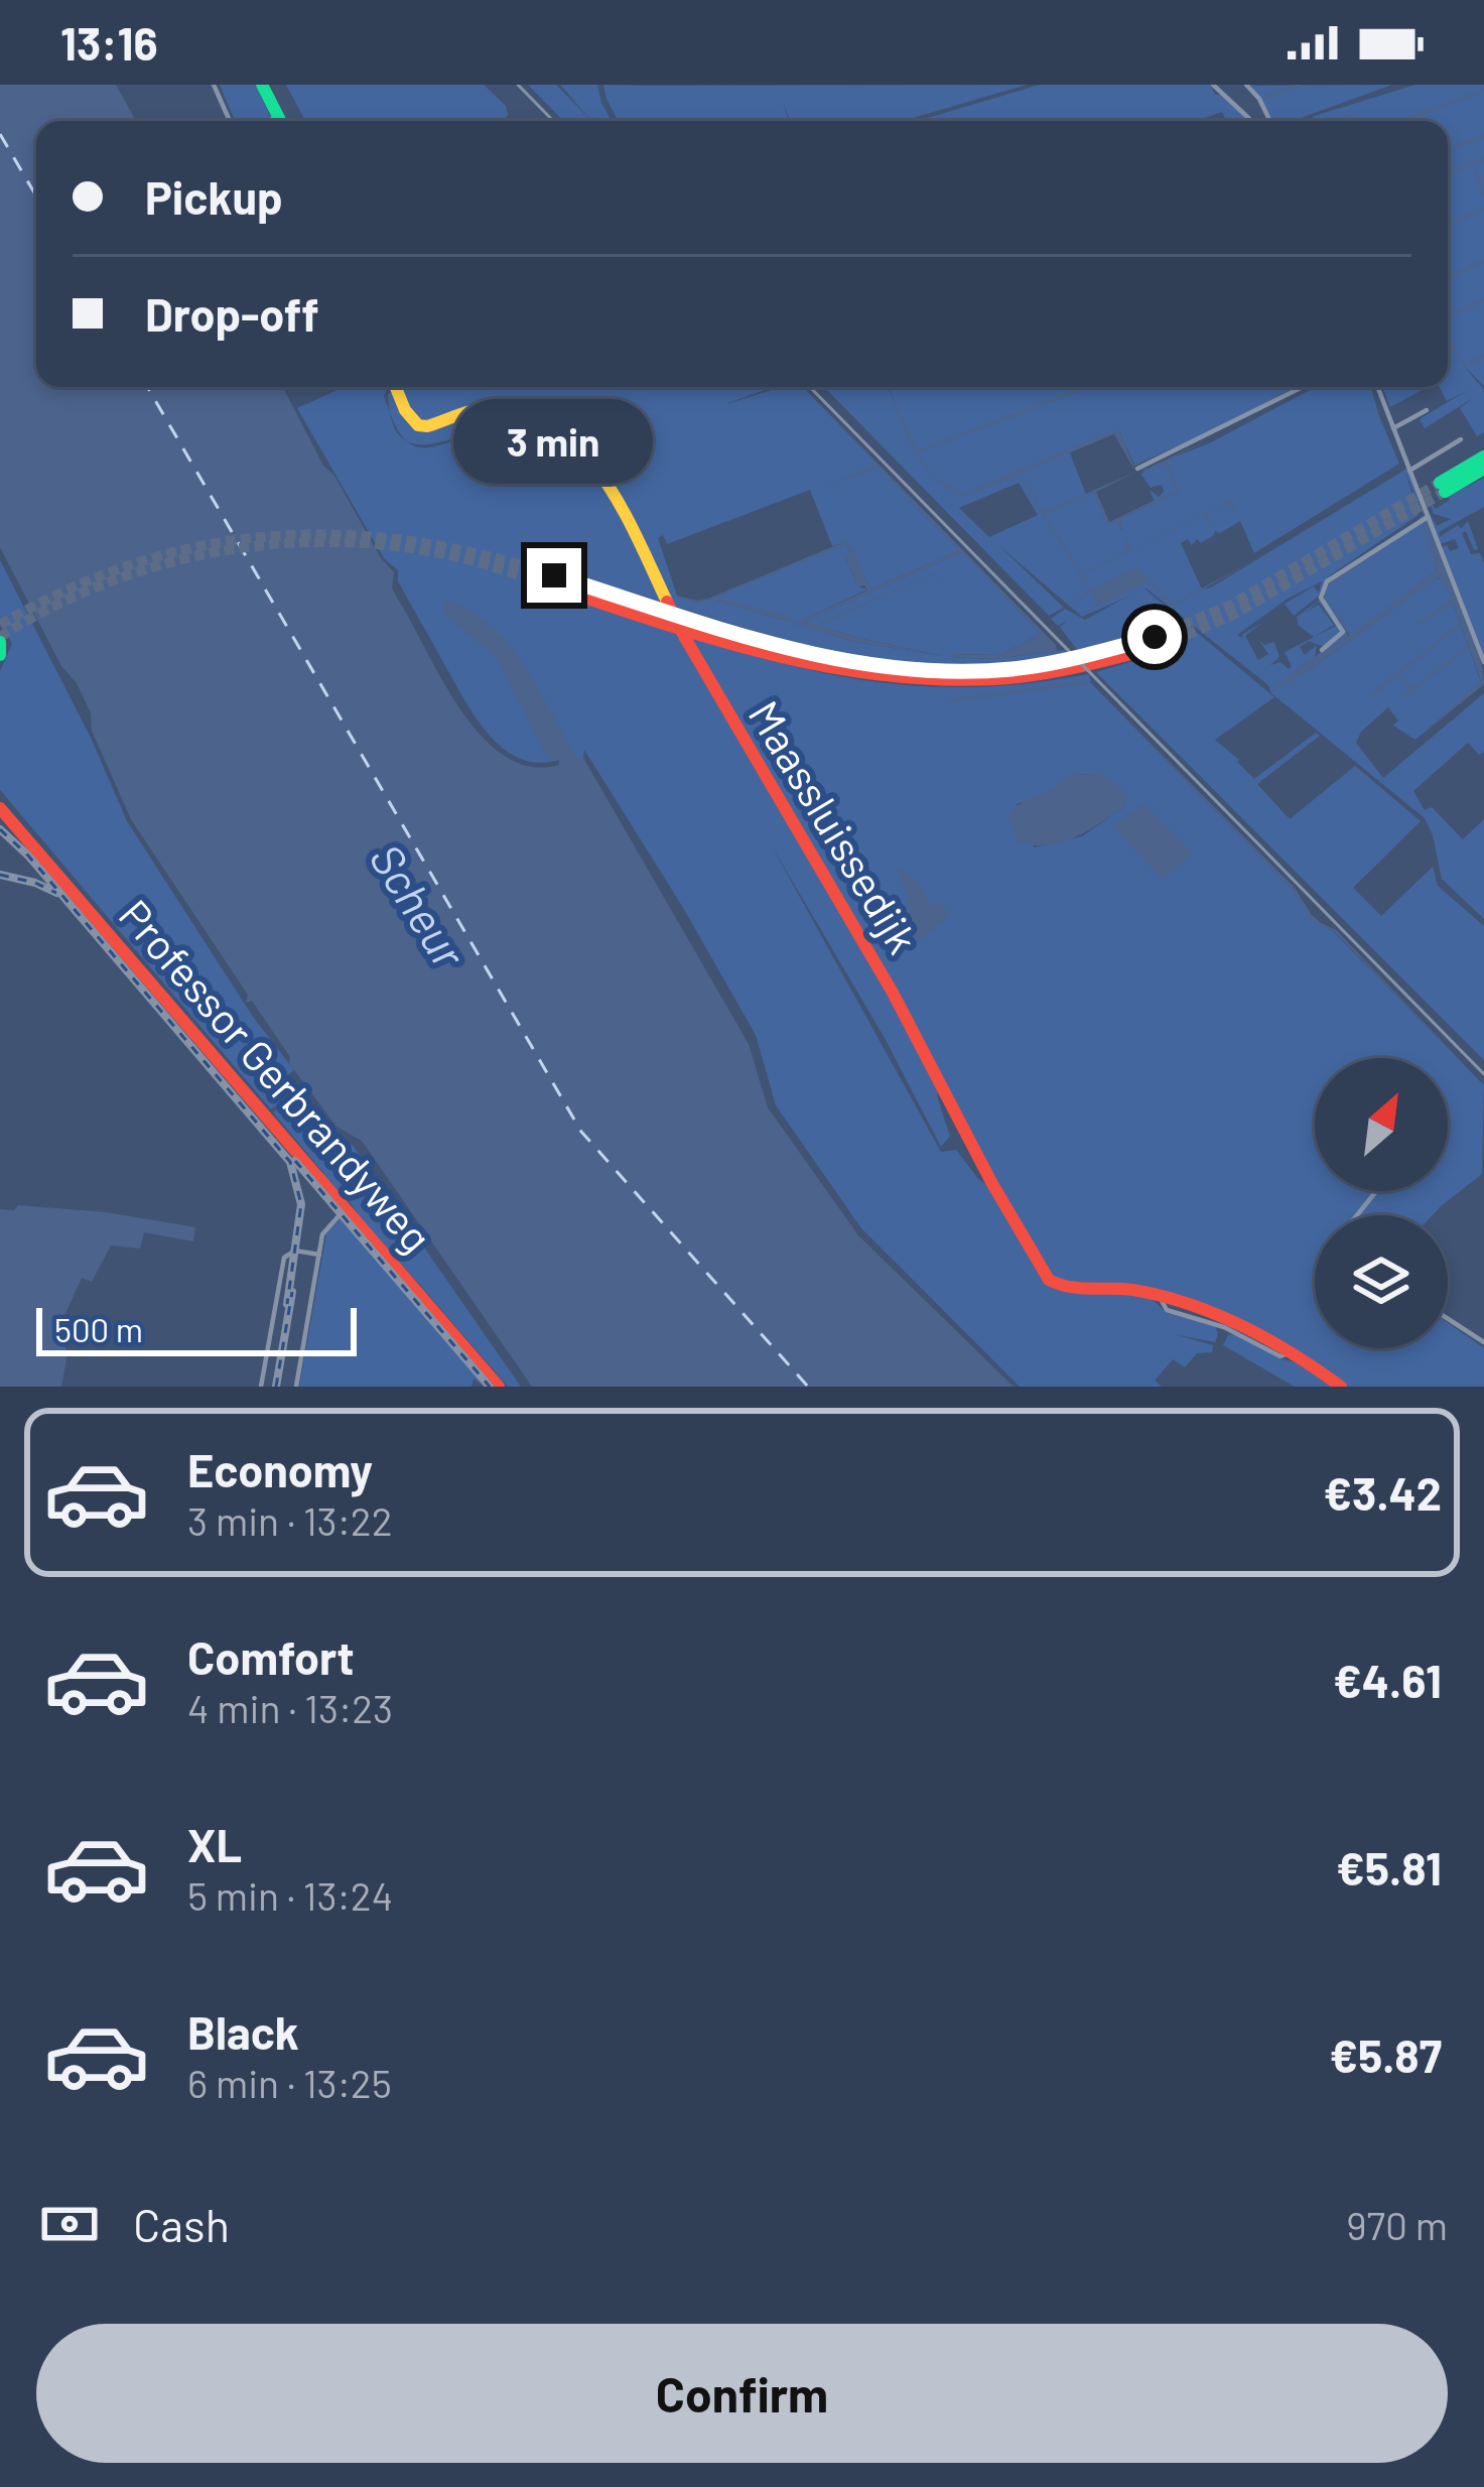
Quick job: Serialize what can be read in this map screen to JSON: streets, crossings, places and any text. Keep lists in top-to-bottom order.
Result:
{
  "streets": {
    "main road": ["Maassluissedijk", "Professor Gerbrandyweg"]
  },
  "water": ["Scheur"],
  "scale_bar": "500 m",
  "north": "top right",
  "page": {
    "status": "13:16",
    "banner": ["Pickup", "Drop-off"],
    "bubble": "3 min",
    "scale": "500 m",
    "list": [
      {
        "name": "Economy",
        "note": "3 min · 13:22",
        "value": "€3.42"
      },
      {
        "name": "Comfort",
        "note": "4 min · 13:23",
        "value": "€4.61"
      },
      {
        "name": "XL",
        "note": "5 min · 13:24",
        "value": "€5.81"
      },
      {
        "name": "Black",
        "note": "6 min · 13:25",
        "value": "€5.87"
      }
    ],
    "pay": ["Cash", "970 m"],
    "buttons": "Confirm"
  }
}
